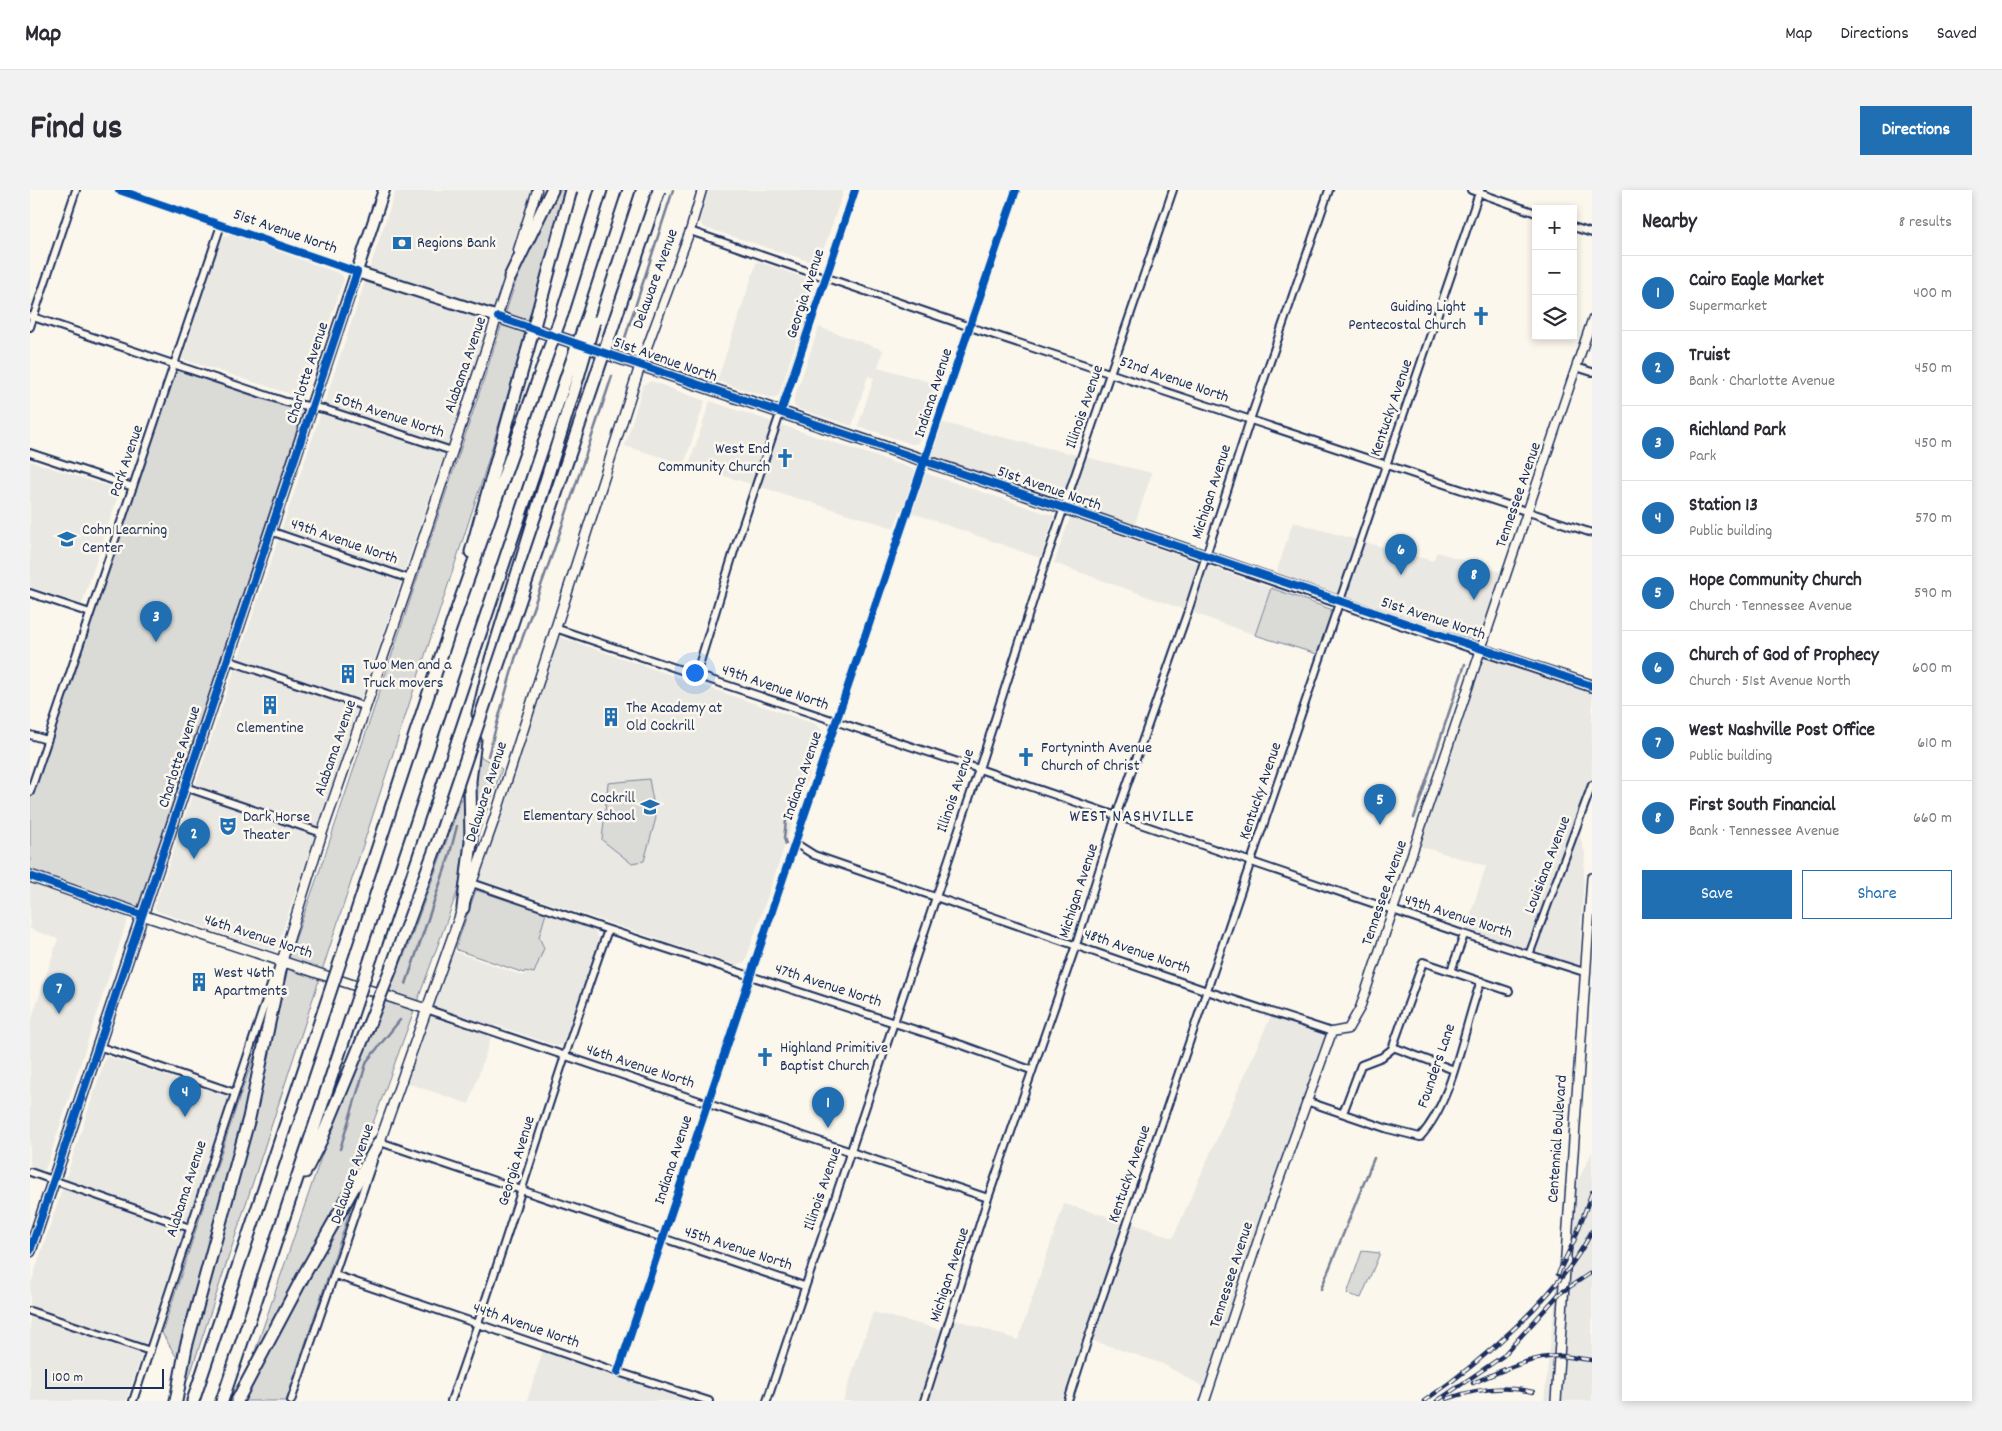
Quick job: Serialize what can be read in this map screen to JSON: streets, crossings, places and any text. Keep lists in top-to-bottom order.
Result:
{
  "streets": {
    "main road": [
      "51st Avenue North",
      "Delaware Avenue",
      "Alabama Avenue",
      "Charlotte Avenue",
      "46th Avenue North",
      "Centennial Boulevard"
    ],
    "street": [
      "Georgia Avenue",
      "52nd Avenue North",
      "Indiana Avenue",
      "Illinois Avenue",
      "Kentucky Avenue",
      "50th Avenue North",
      "Park Avenue",
      "Michigan Avenue",
      "Tennessee Avenue",
      "49th Avenue North",
      "Louisiana Avenue",
      "48th Avenue North",
      "47th Avenue North",
      "Founders Lane",
      "45th Avenue North",
      "44th Avenue North"
    ]
  },
  "crossings": [
    ["51st Avenue North", "Delaware Avenue"],
    ["51st Avenue North", "Georgia Avenue"],
    ["51st Avenue North", "Alabama Avenue"],
    ["51st Avenue North", "Charlotte Avenue"],
    ["51st Avenue North", "Indiana Avenue"],
    ["51st Avenue North", "Illinois Avenue"],
    ["51st Avenue North", "Kentucky Avenue"],
    ["51st Avenue North", "Park Avenue"],
    ["51st Avenue North", "Michigan Avenue"],
    ["51st Avenue North", "Tennessee Avenue"],
    ["Delaware Avenue", "52nd Avenue North"],
    ["Delaware Avenue", "49th Avenue North"],
    ["Delaware Avenue", "46th Avenue North"],
    ["Delaware Avenue", "47th Avenue North"],
    ["Delaware Avenue", "45th Avenue North"],
    ["Delaware Avenue", "44th Avenue North"],
    ["Georgia Avenue", "52nd Avenue North"],
    ["Georgia Avenue", "49th Avenue North"],
    ["Georgia Avenue", "46th Avenue North"],
    ["Georgia Avenue", "47th Avenue North"],
    ["Georgia Avenue", "45th Avenue North"],
    ["Georgia Avenue", "44th Avenue North"],
    ["Alabama Avenue", "50th Avenue North"],
    ["Alabama Avenue", "49th Avenue North"],
    ["Alabama Avenue", "46th Avenue North"],
    ["Charlotte Avenue", "50th Avenue North"],
    ["Charlotte Avenue", "49th Avenue North"],
    ["Charlotte Avenue", "46th Avenue North"],
    ["52nd Avenue North", "Indiana Avenue"],
    ["52nd Avenue North", "Illinois Avenue"],
    ["52nd Avenue North", "Kentucky Avenue"],
    ["52nd Avenue North", "Michigan Avenue"],
    ["52nd Avenue North", "Tennessee Avenue"],
    ["Indiana Avenue", "49th Avenue North"],
    ["Indiana Avenue", "46th Avenue North"],
    ["Indiana Avenue", "48th Avenue North"],
    ["Indiana Avenue", "47th Avenue North"],
    ["Indiana Avenue", "45th Avenue North"],
    ["Indiana Avenue", "44th Avenue North"],
    ["Illinois Avenue", "49th Avenue North"],
    ["Illinois Avenue", "46th Avenue North"],
    ["Illinois Avenue", "48th Avenue North"],
    ["Illinois Avenue", "47th Avenue North"],
    ["Illinois Avenue", "45th Avenue North"],
    ["Kentucky Avenue", "49th Avenue North"],
    ["Kentucky Avenue", "48th Avenue North"],
    ["50th Avenue North", "Park Avenue"],
    ["Michigan Avenue", "49th Avenue North"],
    ["Michigan Avenue", "46th Avenue North"],
    ["Michigan Avenue", "48th Avenue North"],
    ["Michigan Avenue", "47th Avenue North"],
    ["Tennessee Avenue", "49th Avenue North"],
    ["Tennessee Avenue", "48th Avenue North"],
    ["Tennessee Avenue", "Founders Lane"],
    ["49th Avenue North", "Louisiana Avenue"],
    ["49th Avenue North", "Centennial Boulevard"]
  ],
  "districts": ["WEST NASHVILLE"],
  "places": {
    "bank": ["Regions Bank"],
    "church": [
      "Guiding Light Pentecostal Church",
      "West End Community Church",
      "Fortyninth Avenue Church of Christ",
      "Highland Primitive Baptist Church"
    ],
    "school or university": ["Cohn Learning Center", "Cockrill Elementary School"],
    "building": [
      "Two Men and a Truck movers",
      "Clementine",
      "The Academy at Old Cockrill",
      "West 46th Apartments"
    ],
    "theatre": ["Dark Horse Theater"]
  },
  "scale_bar": "100 m",
  "page": {
    "header": "Map",
    "nav": ["Map", "Directions", "Saved"],
    "title": "Find us",
    "buttons": [
      "Directions",
      ["Save", "Share"]
    ],
    "heading": ["Nearby", "8 results"],
    "map_buttons": ["+", "−"],
    "list": [
      {
        "mark": "1",
        "name": "Cairo Eagle Market",
        "note": "Supermarket",
        "value": "400 m"
      },
      {
        "mark": "2",
        "name": "Truist",
        "note": "Bank · Charlotte Avenue",
        "value": "450 m"
      },
      {
        "mark": "3",
        "name": "Richland Park",
        "note": "Park",
        "value": "450 m"
      },
      {
        "mark": "4",
        "name": "Station 13",
        "note": "Public building",
        "value": "570 m"
      },
      {
        "mark": "5",
        "name": "Hope Community Church",
        "note": "Church · Tennessee Avenue",
        "value": "590 m"
      },
      {
        "mark": "6",
        "name": "Church of God of Prophecy",
        "note": "Church · 51st Avenue North",
        "value": "600 m"
      },
      {
        "mark": "7",
        "name": "West Nashville Post Office",
        "note": "Public building",
        "value": "610 m"
      },
      {
        "mark": "8",
        "name": "First South Financial",
        "note": "Bank · Tennessee Avenue",
        "value": "660 m"
      }
    ],
    "pins": [
      "6",
      "8",
      "3",
      "5",
      "2",
      "7",
      "4",
      "1"
    ],
    "scale": "100 m"
  }
}
